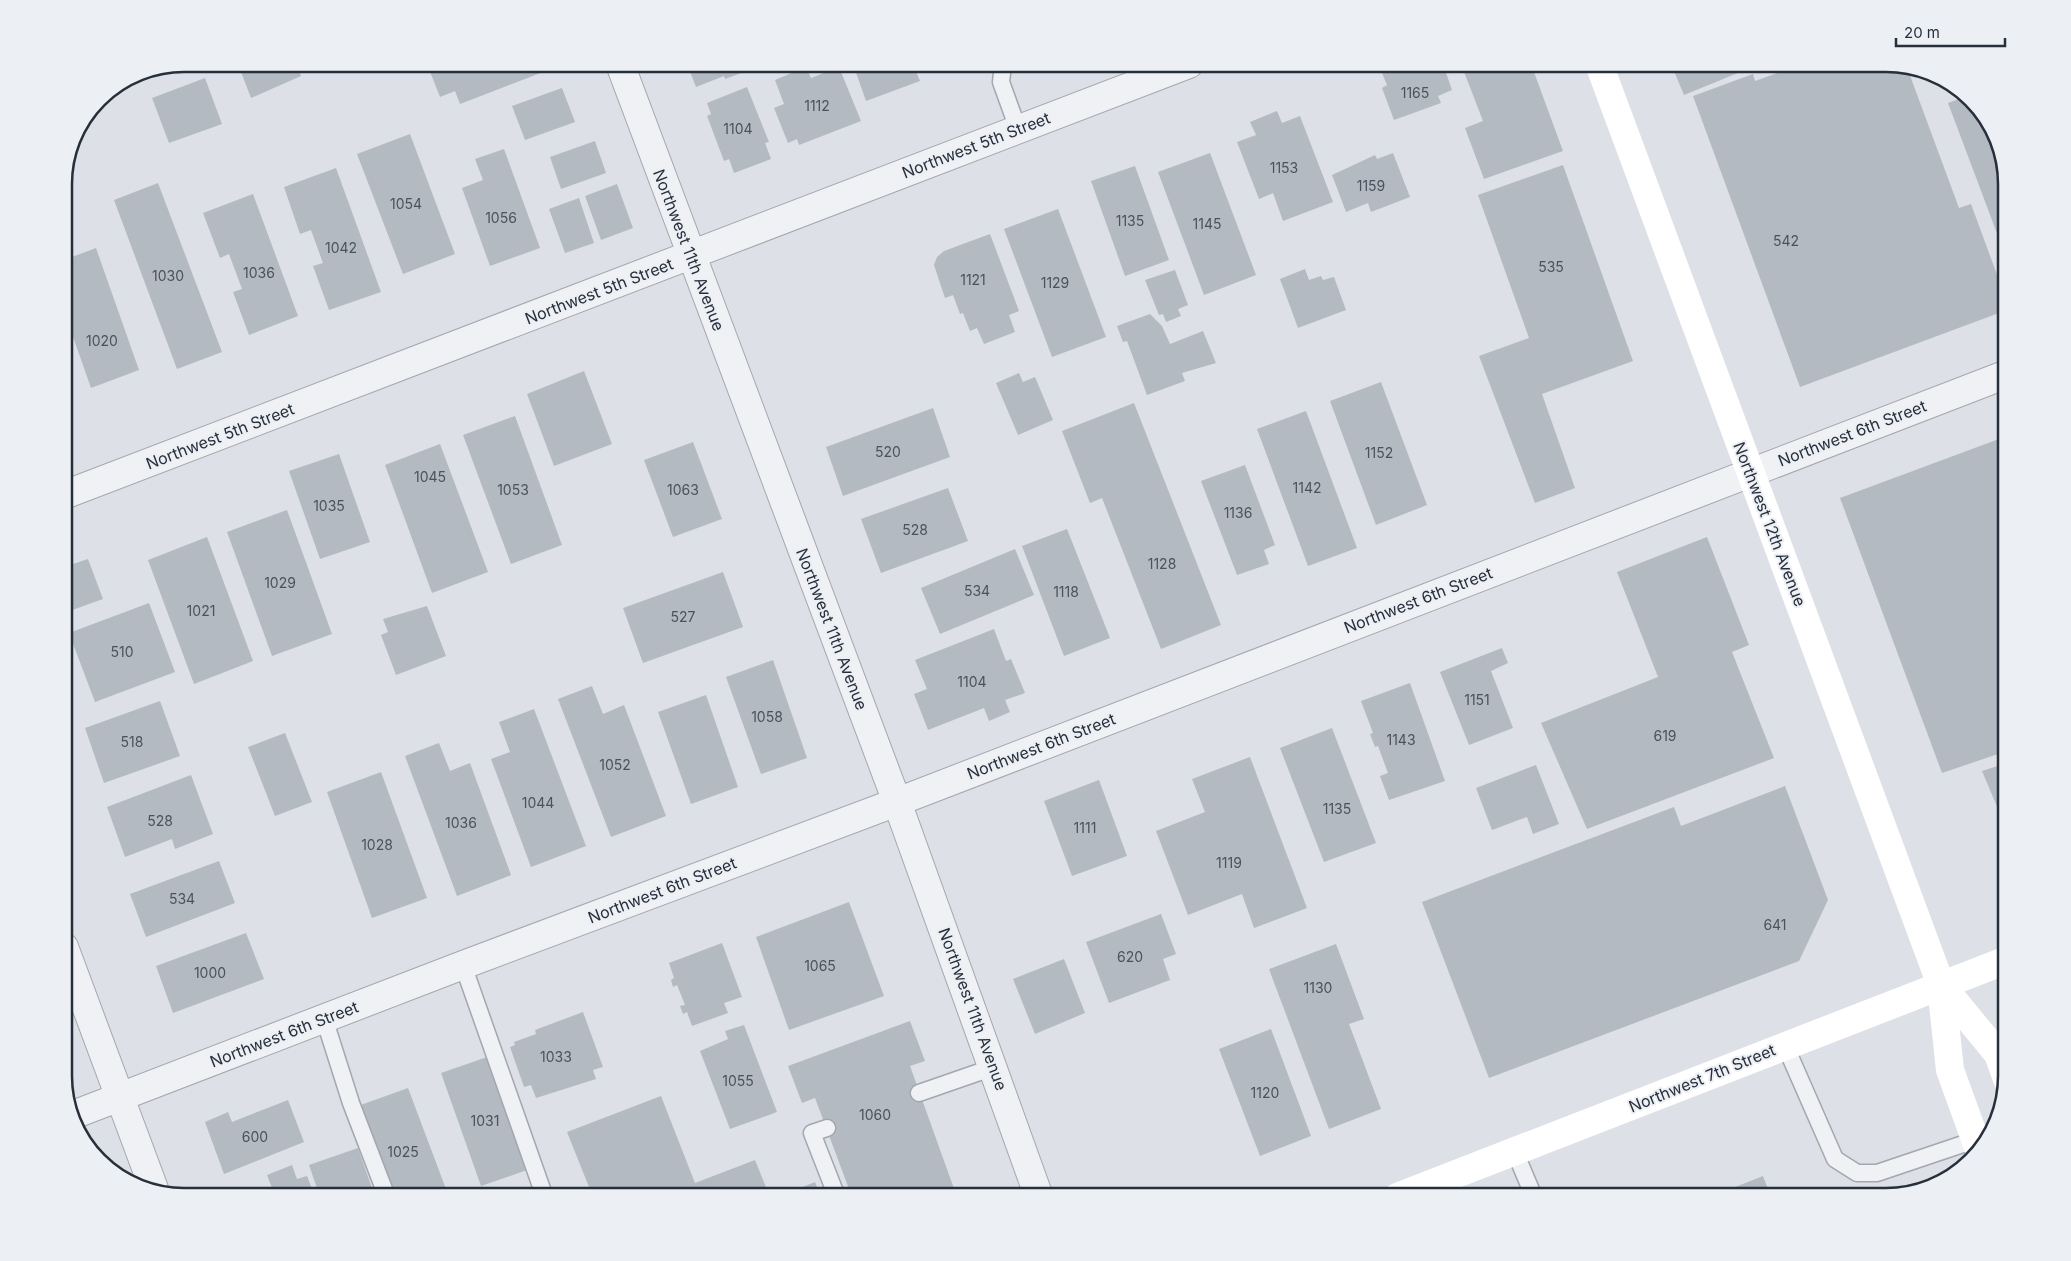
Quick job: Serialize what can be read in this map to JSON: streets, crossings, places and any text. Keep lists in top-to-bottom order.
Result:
{
  "streets": {
    "main road": ["Northwest 12th Avenue", "Northwest 7th Street"],
    "street": ["Northwest 5th Street", "Northwest 11th Avenue", "Northwest 6th Street"]
  },
  "crossings": [
    ["Northwest 5th Street", "Northwest 11th Avenue"],
    ["Northwest 11th Avenue", "Northwest 6th Street"],
    ["Northwest 6th Street", "Northwest 12th Avenue"],
    ["Northwest 12th Avenue", "Northwest 7th Street"]
  ],
  "house_numbers": [
    "1165",
    "1112",
    "1104",
    "1153",
    "1159",
    "1054",
    "1056",
    "1135",
    "1145",
    "542",
    "1042",
    "535",
    "1036",
    "1030",
    "1121",
    "1129",
    "1020",
    "520",
    "1152",
    "1045",
    "1142",
    "1053",
    "1063",
    "1035",
    "1136",
    "528",
    "1128",
    "1029",
    "534",
    "1118",
    "1021",
    "527",
    "510",
    "1104",
    "1151",
    "1058",
    "619",
    "1143",
    "518",
    "1052",
    "1044",
    "1135",
    "528",
    "1036",
    "1111",
    "1028",
    "1119",
    "534",
    "641",
    "620",
    "1065",
    "1000",
    "1130",
    "1033",
    "1055",
    "1120",
    "1060",
    "1031",
    "600",
    "1025"
  ],
  "scale_bar": "20 m"
}
